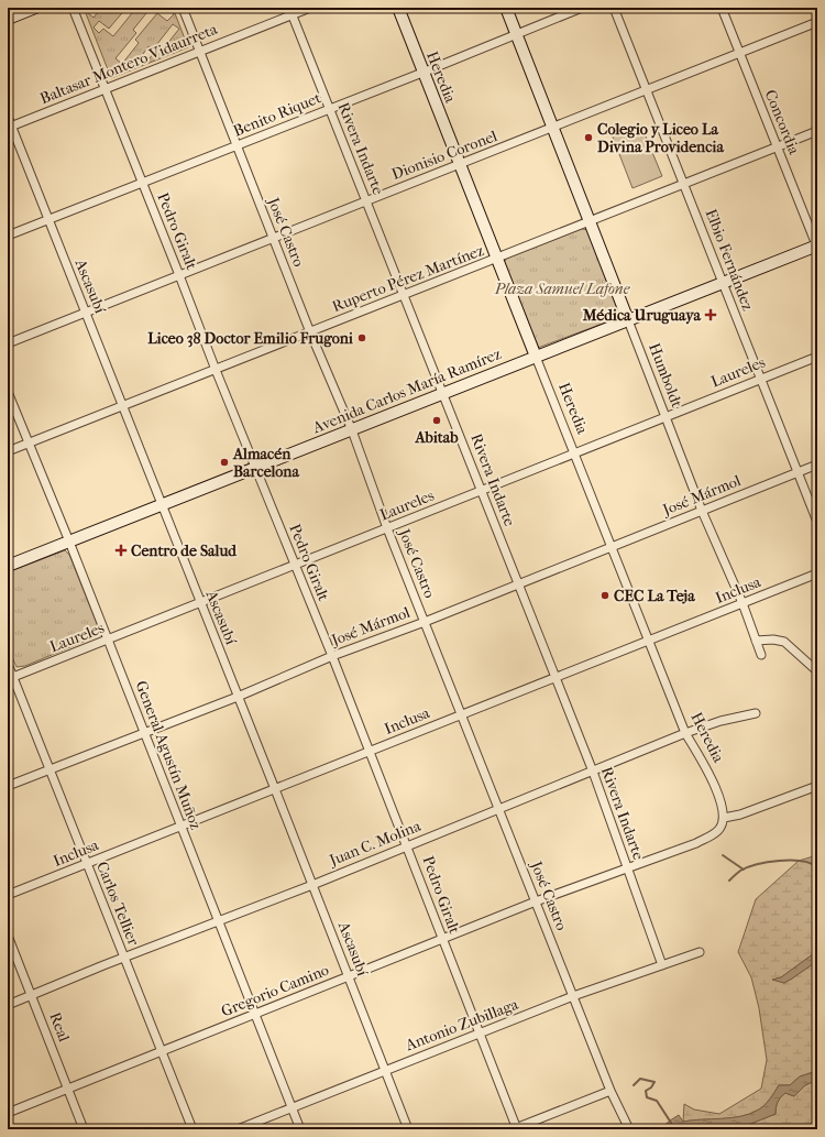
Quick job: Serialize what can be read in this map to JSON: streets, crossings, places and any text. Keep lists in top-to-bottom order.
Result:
{
  "streets": {
    "main road": ["Heredia", "Humboldt", "Avenida Carlos María Ramírez"],
    "street": [
      "Baltasar Montero Vidaurreta",
      "Benito Riquet",
      "Concordia",
      "Rivera Indarte",
      "Dionisio Coronel",
      "Pedro Giralt",
      "José Castro",
      "Elbio Fernández",
      "Ruperto Pérez Martínez",
      "Ascasubí",
      "Laureles",
      "José Mármol",
      "Inclusa",
      "General Agustín Muñoz",
      "Juan C. Molina",
      "Carlos Tellier",
      "Gregorio Camino",
      "Antonio Zubillaga",
      "Real"
    ]
  },
  "crossings": [
    ["Baltasar Montero Vidaurreta", "Rivera Indarte"],
    ["Baltasar Montero Vidaurreta", "Pedro Giralt"],
    ["Baltasar Montero Vidaurreta", "José Castro"],
    ["Baltasar Montero Vidaurreta", "Ascasubí"],
    ["Heredia", "Benito Riquet"],
    ["Heredia", "Dionisio Coronel"],
    ["Heredia", "Ruperto Pérez Martínez"],
    ["Heredia", "Laureles"],
    ["Heredia", "Avenida Carlos María Ramírez"],
    ["Heredia", "José Mármol"],
    ["Heredia", "Inclusa"],
    ["Heredia", "Juan C. Molina"],
    ["Heredia", "Gregorio Camino"],
    ["Benito Riquet", "Rivera Indarte"],
    ["Benito Riquet", "Pedro Giralt"],
    ["Benito Riquet", "José Castro"],
    ["Benito Riquet", "Ascasubí"],
    ["Benito Riquet", "Humboldt"],
    ["Concordia", "Dionisio Coronel"],
    ["Concordia", "Ruperto Pérez Martínez"],
    ["Concordia", "Avenida Carlos María Ramírez"],
    ["Rivera Indarte", "Dionisio Coronel"],
    ["Rivera Indarte", "Ruperto Pérez Martínez"],
    ["Rivera Indarte", "Laureles"],
    ["Rivera Indarte", "Avenida Carlos María Ramírez"],
    ["Rivera Indarte", "José Mármol"],
    ["Rivera Indarte", "Inclusa"],
    ["Rivera Indarte", "Juan C. Molina"],
    ["Rivera Indarte", "Gregorio Camino"],
    ["Rivera Indarte", "Antonio Zubillaga"],
    ["Dionisio Coronel", "Pedro Giralt"],
    ["Dionisio Coronel", "José Castro"],
    ["Dionisio Coronel", "Elbio Fernández"],
    ["Dionisio Coronel", "Ascasubí"],
    ["Dionisio Coronel", "Humboldt"],
    ["Pedro Giralt", "Ruperto Pérez Martínez"],
    ["Pedro Giralt", "Laureles"],
    ["Pedro Giralt", "Avenida Carlos María Ramírez"],
    ["Pedro Giralt", "José Mármol"],
    ["Pedro Giralt", "Inclusa"],
    ["Pedro Giralt", "Juan C. Molina"],
    ["Pedro Giralt", "Gregorio Camino"],
    ["Pedro Giralt", "Antonio Zubillaga"],
    ["José Castro", "Ruperto Pérez Martínez"],
    ["José Castro", "Laureles"],
    ["José Castro", "Avenida Carlos María Ramírez"],
    ["José Castro", "José Mármol"],
    ["José Castro", "Inclusa"],
    ["José Castro", "Juan C. Molina"],
    ["José Castro", "Gregorio Camino"],
    ["José Castro", "Antonio Zubillaga"],
    ["Elbio Fernández", "Ruperto Pérez Martínez"],
    ["Elbio Fernández", "Laureles"],
    ["Elbio Fernández", "Avenida Carlos María Ramírez"],
    ["Elbio Fernández", "José Mármol"],
    ["Ruperto Pérez Martínez", "Ascasubí"],
    ["Ruperto Pérez Martínez", "Humboldt"],
    ["Ruperto Pérez Martínez", "General Agustín Muñoz"],
    ["Ascasubí", "Laureles"],
    ["Ascasubí", "Avenida Carlos María Ramírez"],
    ["Ascasubí", "José Mármol"],
    ["Ascasubí", "Inclusa"],
    ["Ascasubí", "Juan C. Molina"],
    ["Ascasubí", "Gregorio Camino"],
    ["Ascasubí", "Antonio Zubillaga"],
    ["Laureles", "Humboldt"],
    ["Laureles", "General Agustín Muñoz"],
    ["Laureles", "Carlos Tellier"],
    ["Humboldt", "Avenida Carlos María Ramírez"],
    ["Humboldt", "José Mármol"],
    ["Humboldt", "Inclusa"],
    ["Avenida Carlos María Ramírez", "General Agustín Muñoz"],
    ["José Mármol", "General Agustín Muñoz"],
    ["José Mármol", "Carlos Tellier"],
    ["Inclusa", "General Agustín Muñoz"],
    ["Inclusa", "Carlos Tellier"],
    ["General Agustín Muñoz", "Juan C. Molina"],
    ["General Agustín Muñoz", "Gregorio Camino"],
    ["General Agustín Muñoz", "Antonio Zubillaga"],
    ["Juan C. Molina", "Carlos Tellier"],
    ["Juan C. Molina", "Real"],
    ["Carlos Tellier", "Gregorio Camino"],
    ["Gregorio Camino", "Real"]
  ],
  "parks": ["Plaza Samuel Lafone"],
  "places": {
    "other": [
      "Colegio y Liceo La Divina Providencia",
      "Liceo 38 Doctor Emilio Frugoni",
      "Abitab",
      "Almacén Barcelona",
      "CEC La Teja"
    ],
    "health": ["Médica Uruguaya", "Centro de Salud"]
  }
}
